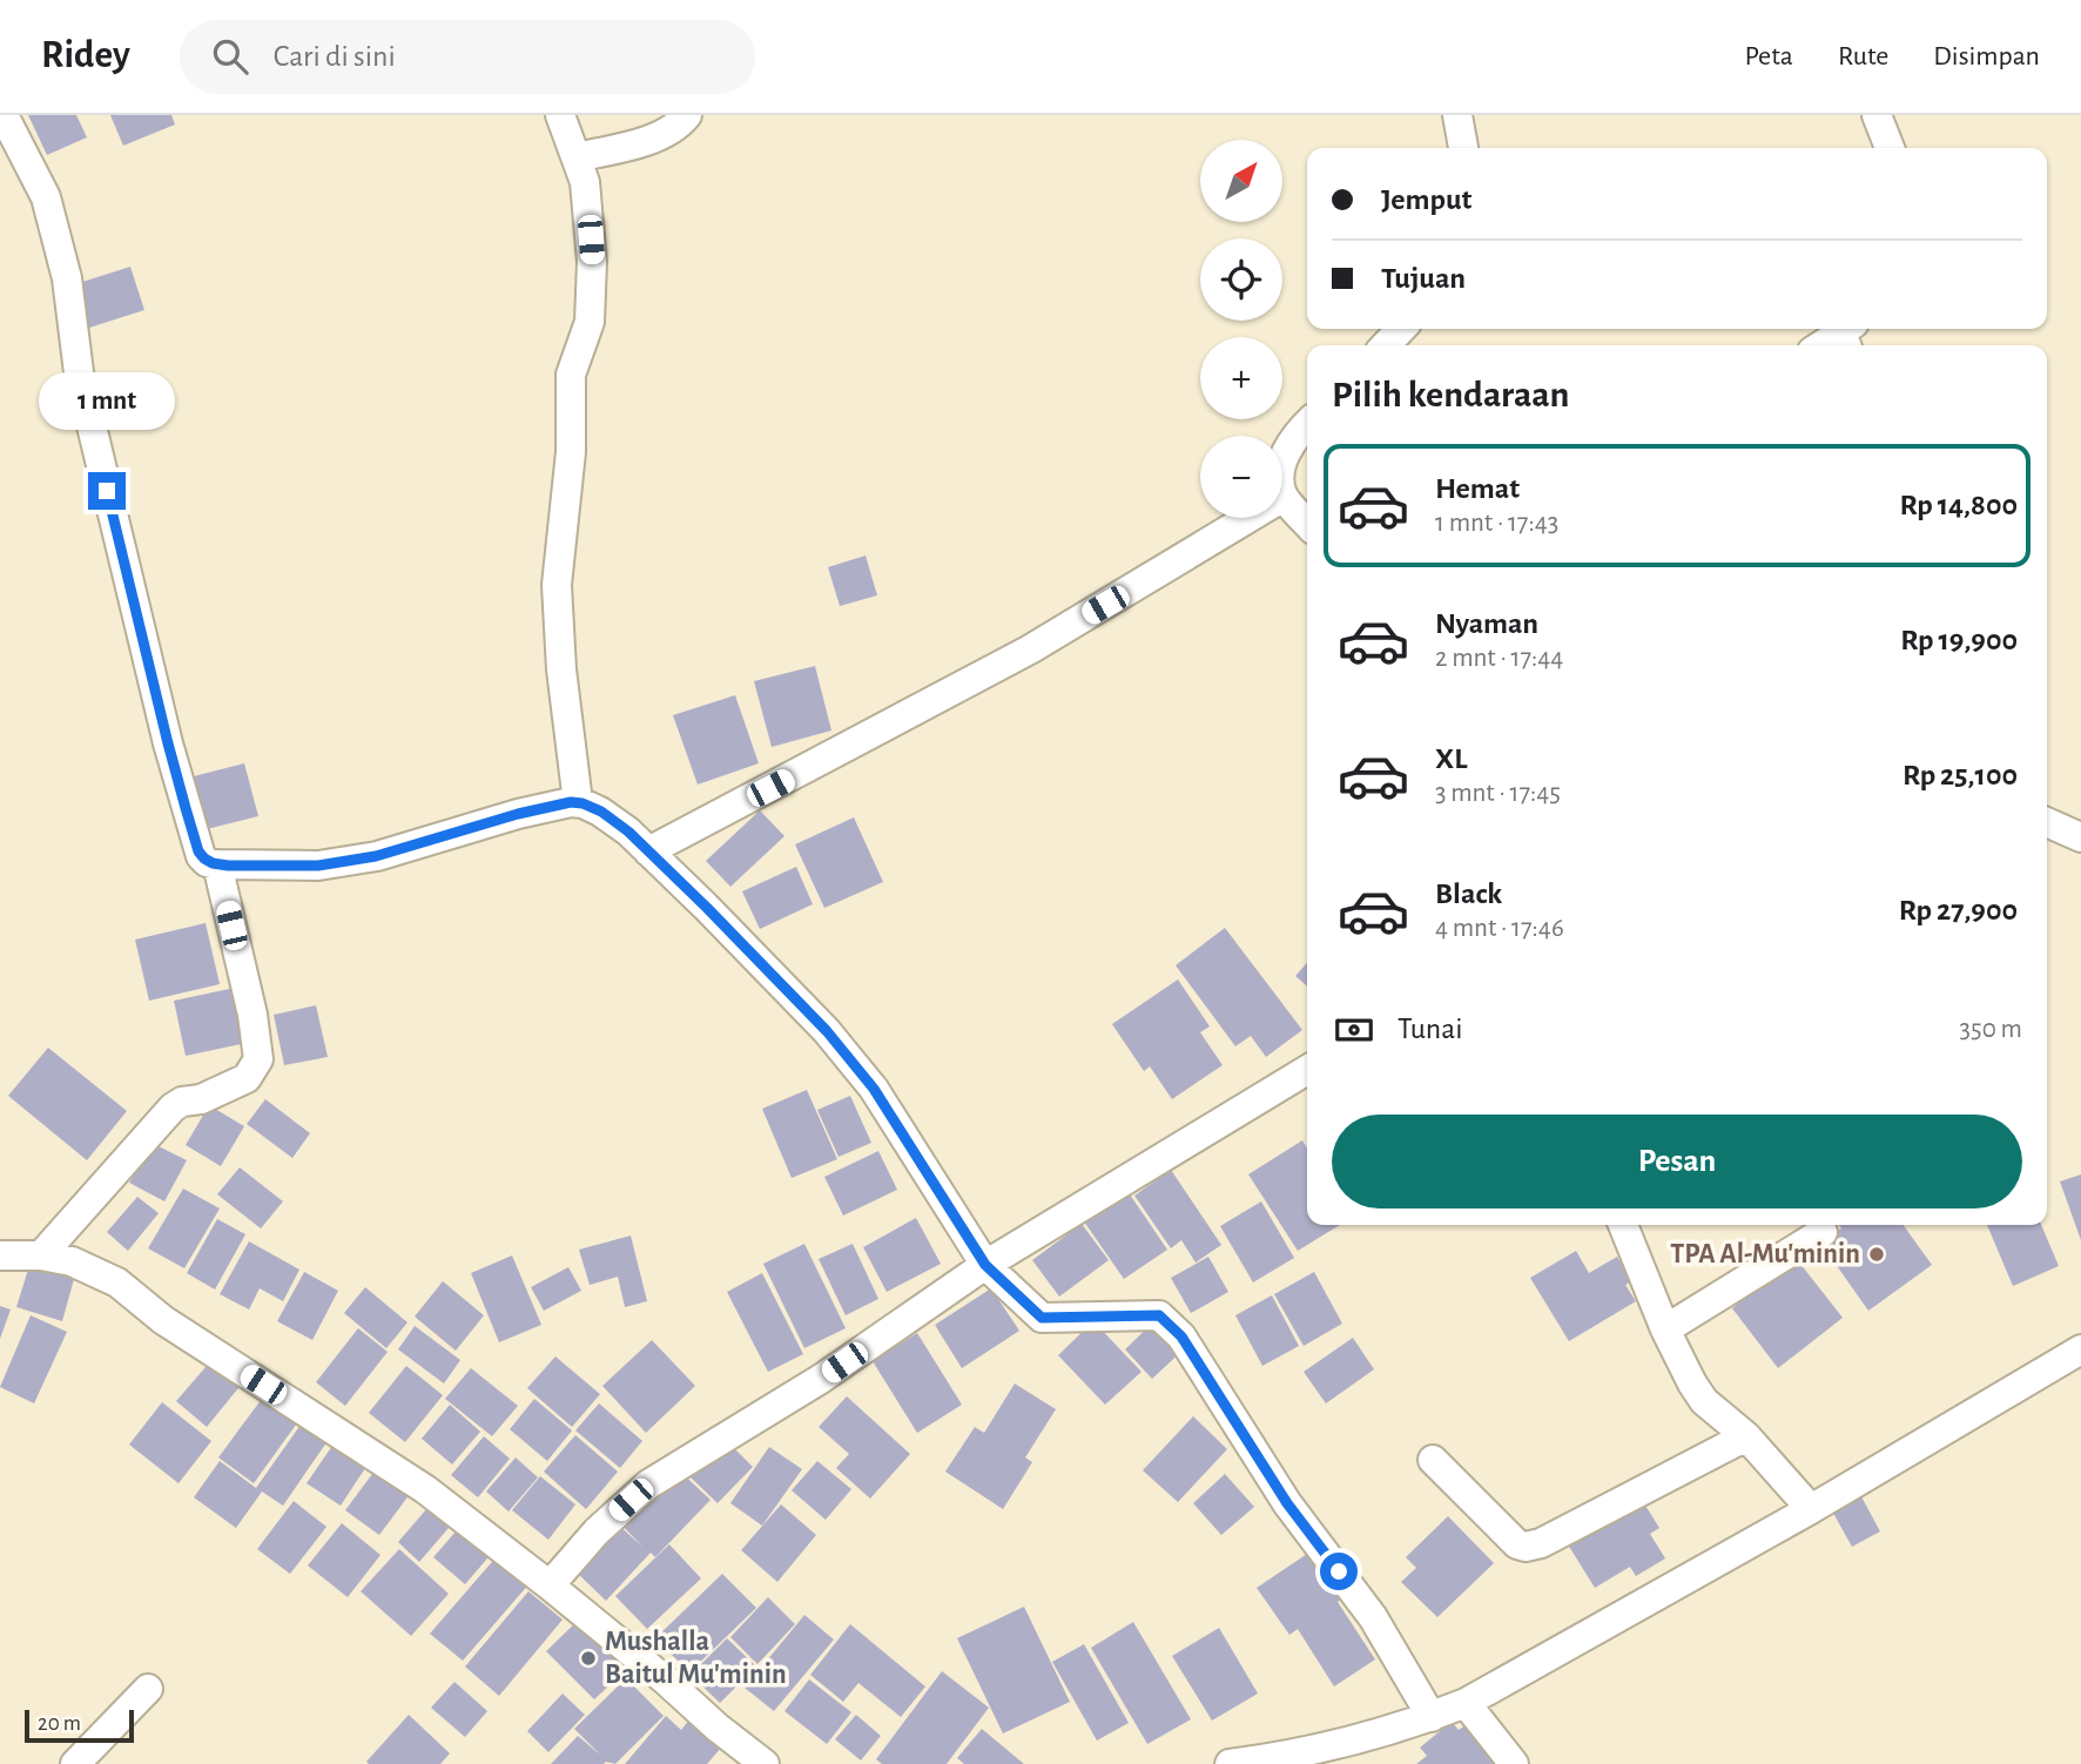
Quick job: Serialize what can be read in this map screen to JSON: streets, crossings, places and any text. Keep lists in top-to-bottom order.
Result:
{
  "places": ["TPA Al-Mu'minin", "Mushalla Baitul Mu'minin"],
  "scale_bar": "20 m",
  "north": "top right",
  "page": {
    "header": "Ridey",
    "search": "Cari di sini",
    "nav": ["Peta", "Rute", "Disimpan"],
    "map_buttons": ["+", "−"],
    "banner": ["Jemput", "Tujuan"],
    "heading": "Pilih kendaraan",
    "bubble": "1 mnt",
    "list": [
      {
        "name": "Hemat",
        "note": "1 mnt · 17:43",
        "value": "Rp 14,800"
      },
      {
        "name": "Nyaman",
        "note": "2 mnt · 17:44",
        "value": "Rp 19,900"
      },
      {
        "name": "XL",
        "note": "3 mnt · 17:45",
        "value": "Rp 25,100"
      },
      {
        "name": "Black",
        "note": "4 mnt · 17:46",
        "value": "Rp 27,900"
      }
    ],
    "pay": ["Tunai", "350 m"],
    "buttons": "Pesan",
    "scale": "20 m"
  }
}
